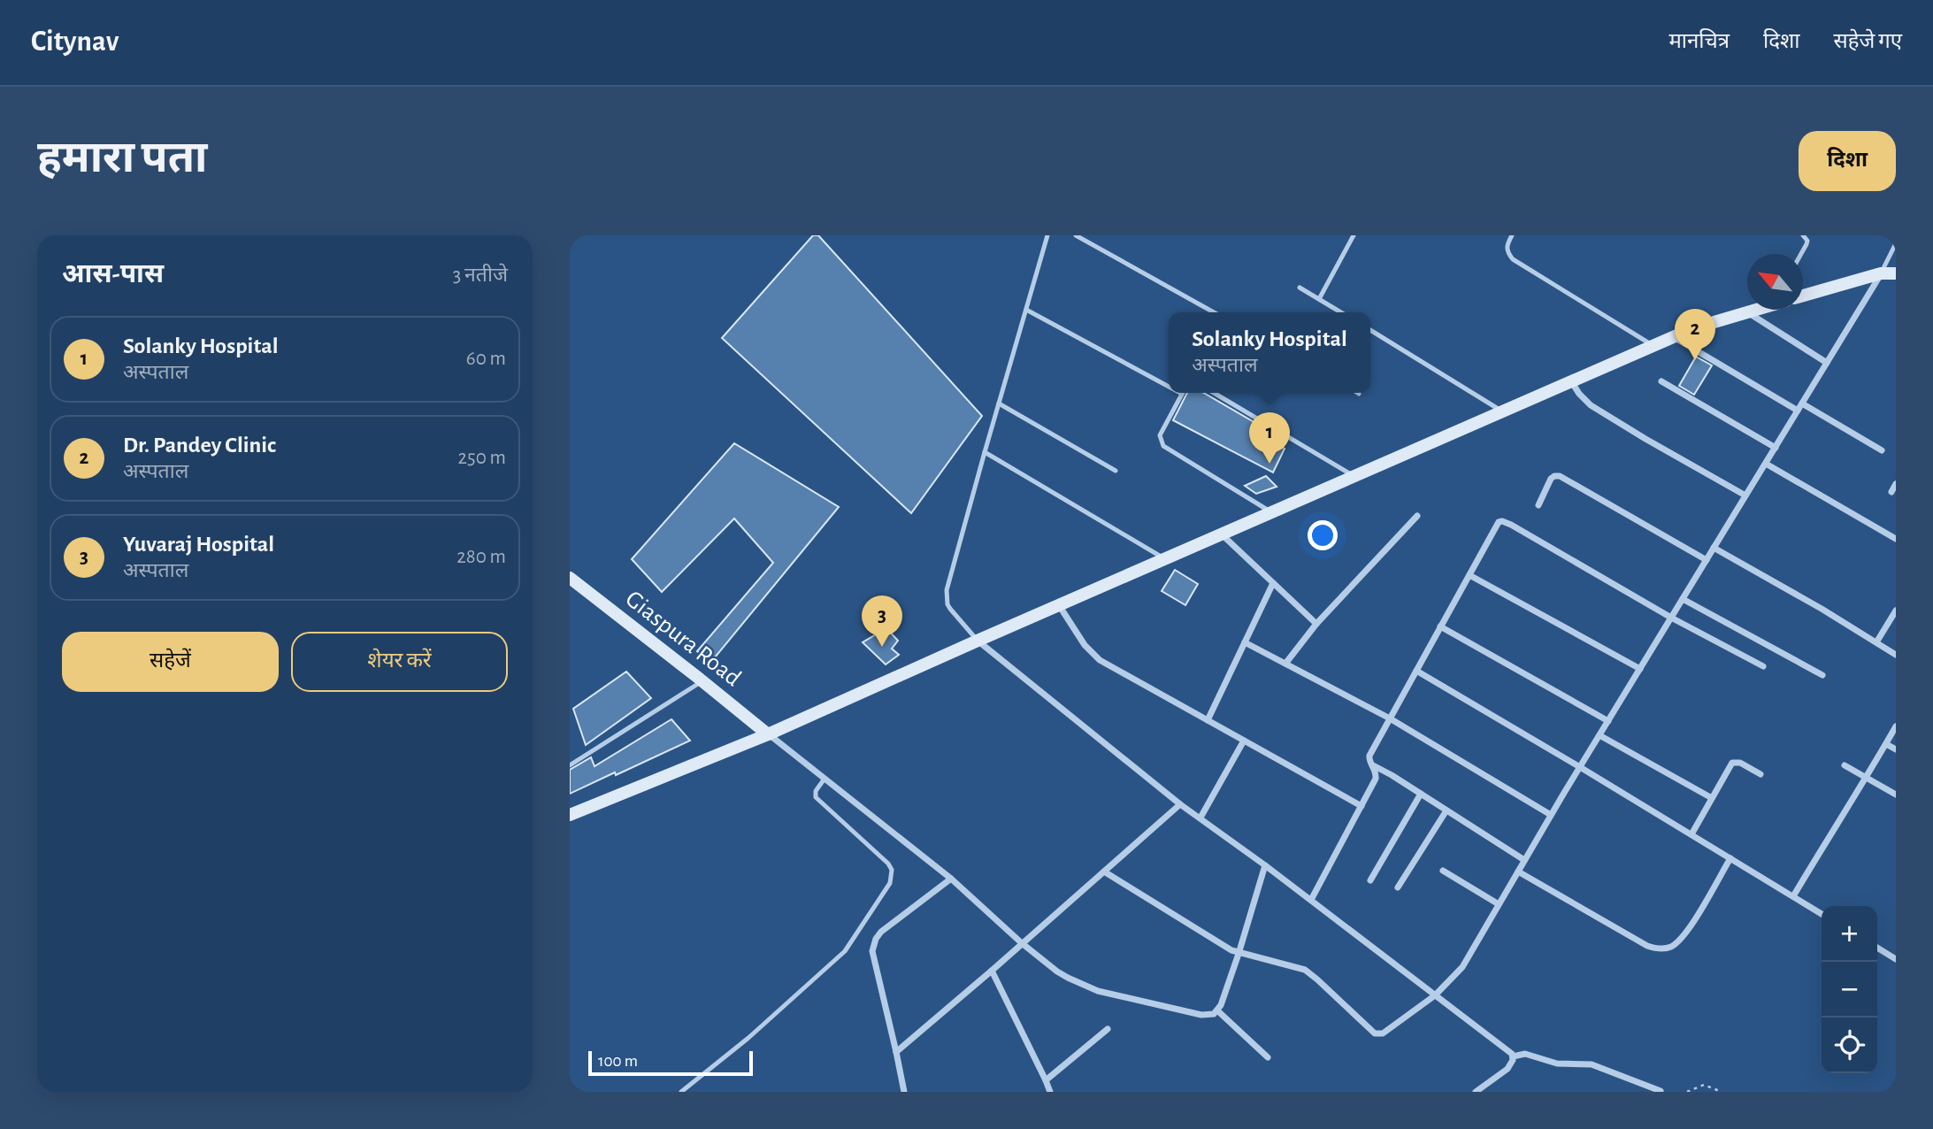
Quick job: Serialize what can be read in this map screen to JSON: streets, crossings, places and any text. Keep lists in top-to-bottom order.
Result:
{
  "streets": {
    "street": ["Giaspura Road"]
  },
  "scale_bar": "100 m",
  "north": "top left",
  "page": {
    "header": "Citynav",
    "nav": ["मानचित्र", "दिशा", "सहेजे गए"],
    "buttons": [
      "दिशा",
      ["सहेजें", "शेयर करें"]
    ],
    "title": "हमारा पता",
    "heading": ["आस-पास", "3 नतीजे"],
    "pins": ["2", "1", "3"],
    "popup": ["Solanky Hospital", "अस्पताल"],
    "list": [
      {
        "mark": "1",
        "name": "Solanky Hospital",
        "note": "अस्पताल",
        "value": "60 m"
      },
      {
        "mark": "2",
        "name": "Dr. Pandey Clinic",
        "note": "अस्पताल",
        "value": "250 m"
      },
      {
        "mark": "3",
        "name": "Yuvaraj Hospital",
        "note": "अस्पताल",
        "value": "280 m"
      }
    ],
    "map_buttons": ["+", "−"],
    "scale": "100 m"
  }
}
